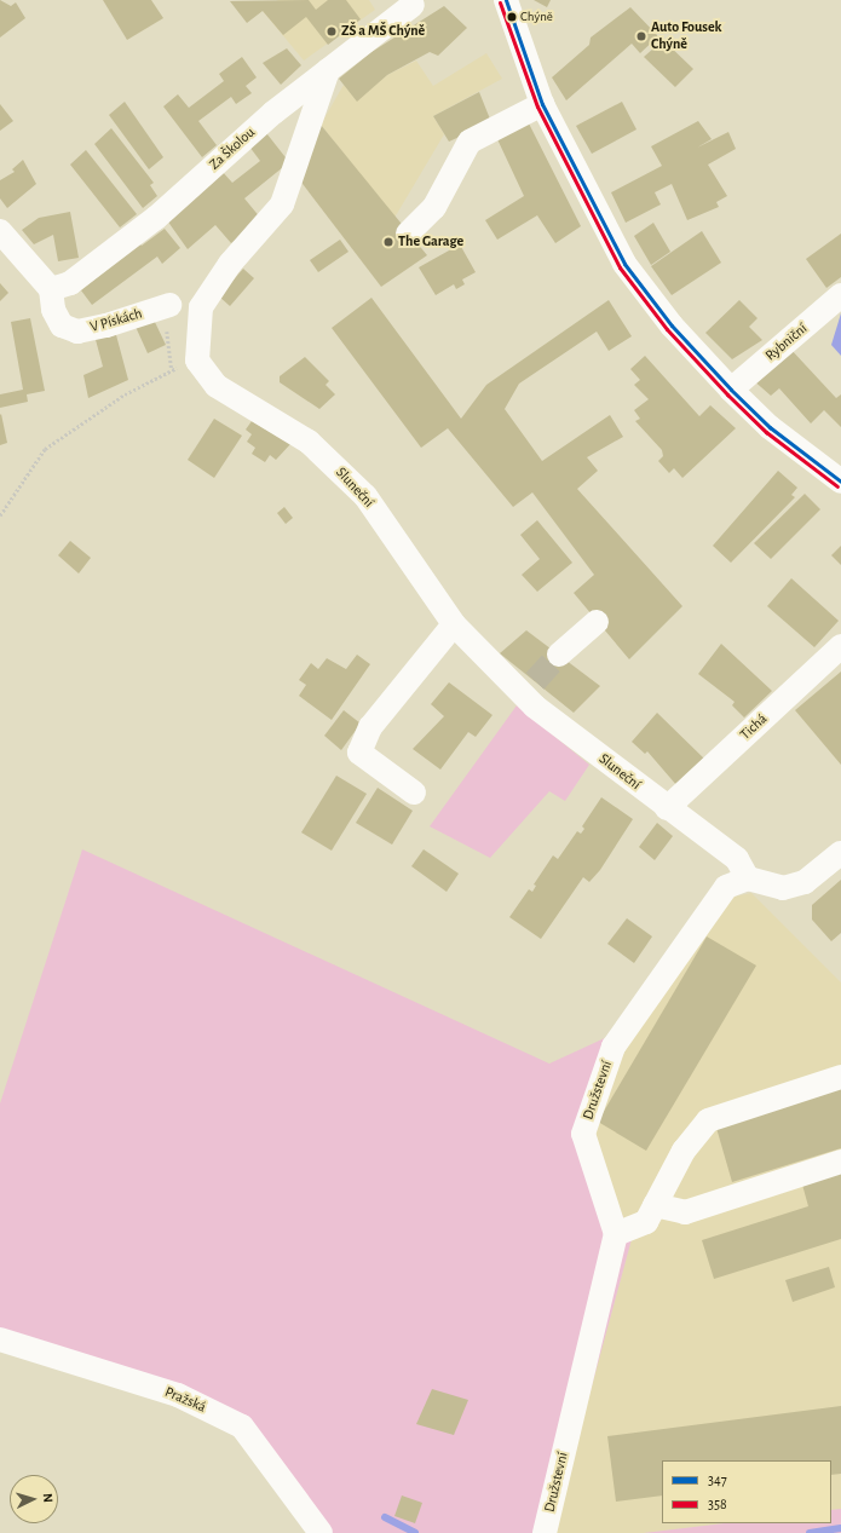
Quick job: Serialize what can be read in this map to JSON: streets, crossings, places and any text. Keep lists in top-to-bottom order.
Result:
{
  "streets": {
    "street": [
      "Za Školou",
      "V Pískách",
      "Rybniční",
      "Sluneční",
      "Tichá",
      "Družstevní",
      "Pražská"
    ]
  },
  "crossings": [
    ["Za Školou", "V Pískách"],
    ["Sluneční", "Tichá"],
    ["Sluneční", "Družstevní"]
  ],
  "places": [
    "Chýně",
    "ZŠ a MŠ Chýně",
    "Auto Fousek Chýně",
    "The Garage"
  ],
  "lines": ["transit line 347", "transit line 358"],
  "legend": ["347", "358"],
  "north": "right"
}
